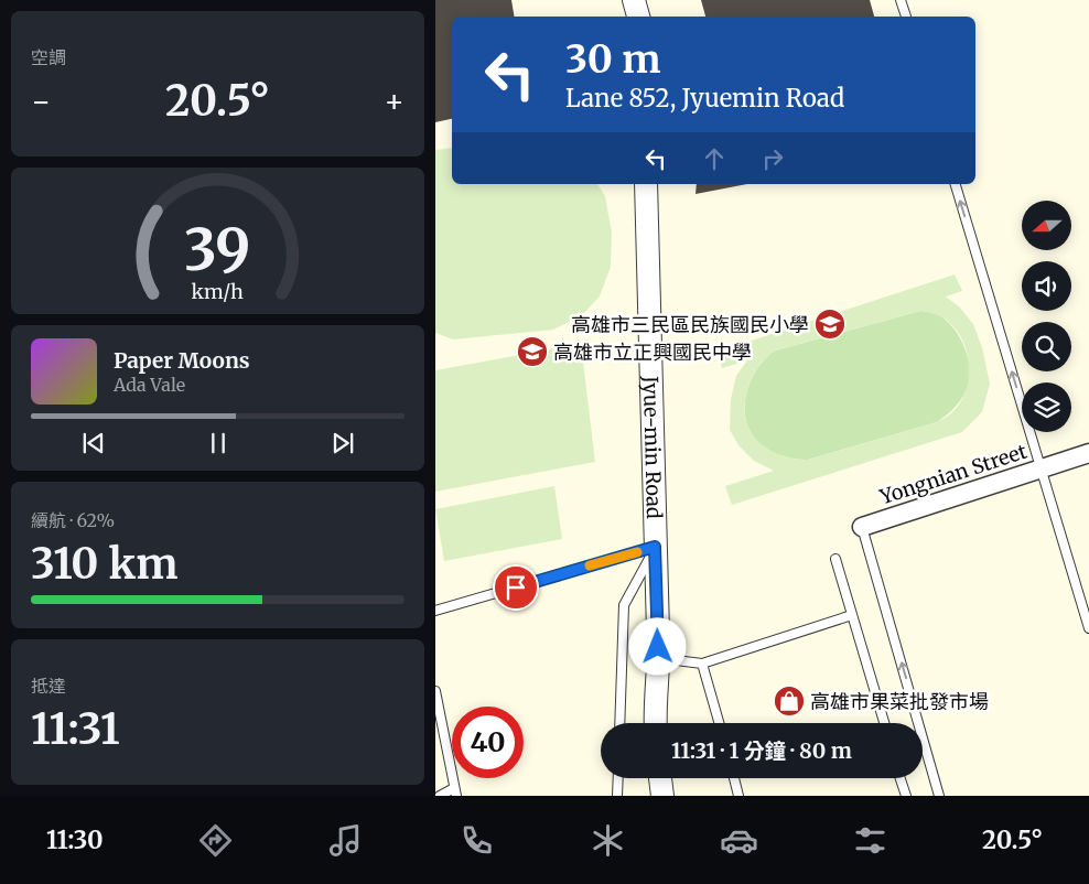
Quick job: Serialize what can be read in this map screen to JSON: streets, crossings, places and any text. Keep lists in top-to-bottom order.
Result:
{
  "streets": {
    "street": ["Jyue-min Road", "Yongnian Street"]
  },
  "places": {
    "school or university": ["高雄市三民區民族國民小學", "高雄市立正興國民中學"],
    "shop": ["高雄市果菜批發市場"]
  },
  "north": "left",
  "page": {
    "tile": [
      "空調",
      ["續航 · 62%", "310 km"],
      ["抵達", "11:31"]
    ],
    "turn": ["30 m", "Lane 852, Jyuemin Road"],
    "heat": ["−", "20.5°", "+"],
    "song": ["Paper Moons", "Ada Vale"],
    "limit": "40",
    "trip": "11:31 · 1 分鐘 · 80 m",
    "tabs": ["11:30", "20.5°"],
    "gauge": ["39", "km/h"]
  }
}
